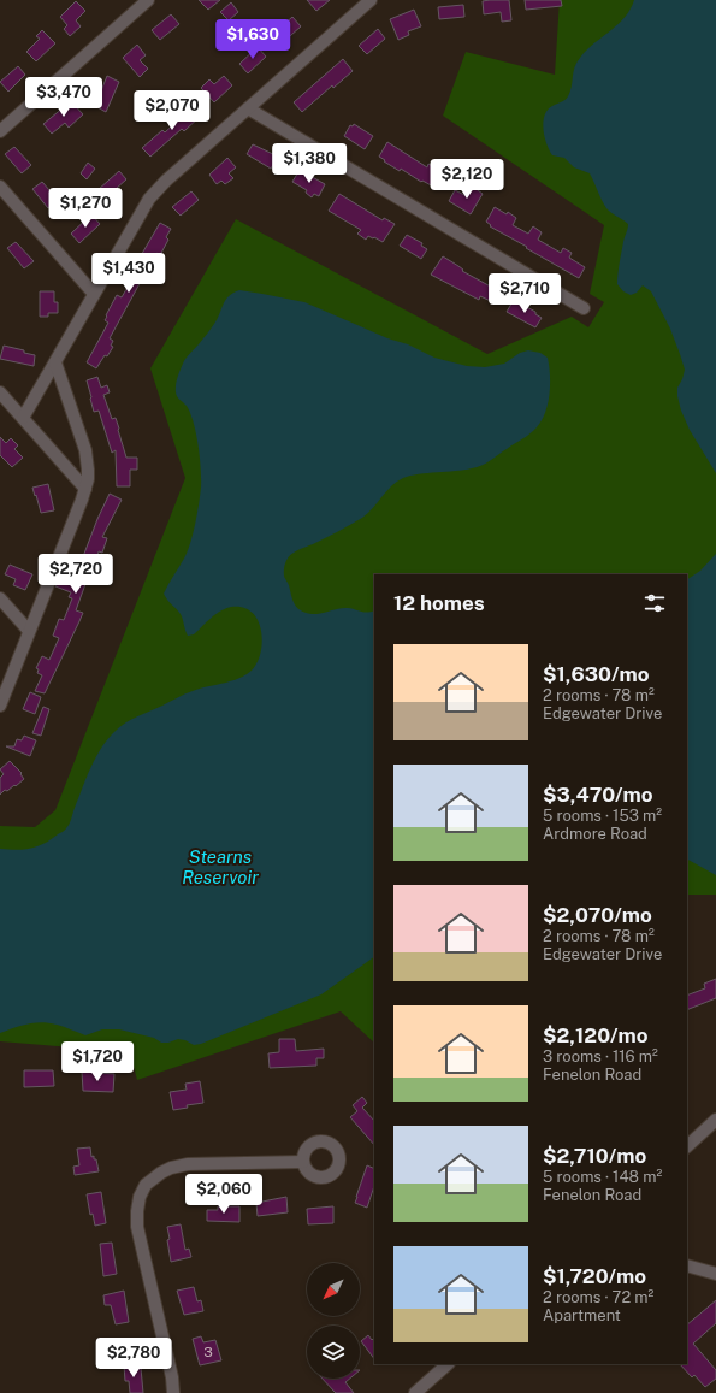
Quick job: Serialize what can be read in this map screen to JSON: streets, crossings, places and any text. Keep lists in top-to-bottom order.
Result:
{
  "water": ["Stearns Reservoir"],
  "house_numbers": ["3"],
  "north": "bottom left",
  "page": {
    "price": [
      "$1,630",
      "$3,470",
      "$2,070",
      "$1,380",
      "$2,120",
      "$1,270",
      "$1,430",
      "$2,710",
      "$2,720",
      "$1,720",
      "$2,060",
      "$2,780"
    ],
    "heading": "12 homes",
    "list": [
      {
        "name": "$1,630/mo",
        "note": "2 rooms · 78 m² · Edgewater Drive"
      },
      {
        "name": "$3,470/mo",
        "note": "5 rooms · 153 m² · Ardmore Road"
      },
      {
        "name": "$2,070/mo",
        "note": "2 rooms · 78 m² · Edgewater Drive"
      },
      {
        "name": "$2,120/mo",
        "note": "3 rooms · 116 m² · Fenelon Road"
      },
      {
        "name": "$2,710/mo",
        "note": "5 rooms · 148 m² · Fenelon Road"
      },
      {
        "name": "$1,720/mo",
        "note": "2 rooms · 72 m² · Apartment"
      }
    ]
  }
}
